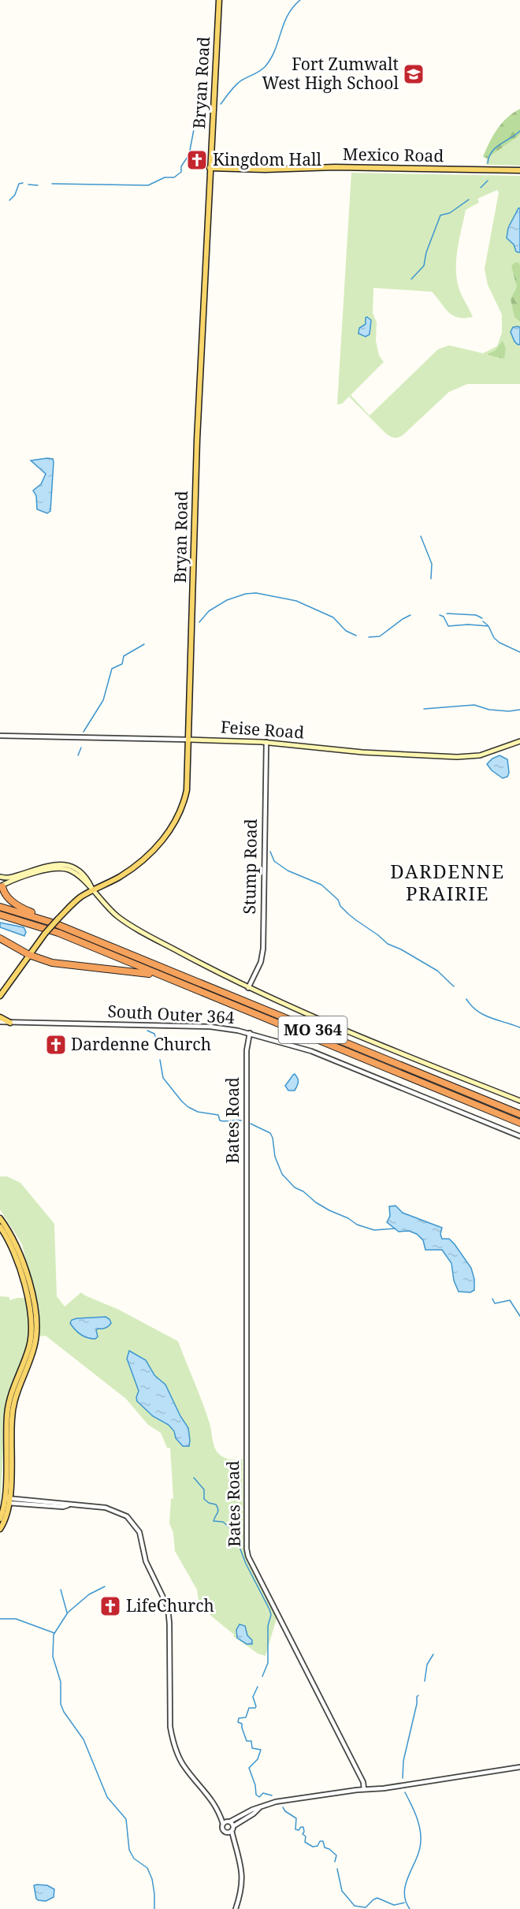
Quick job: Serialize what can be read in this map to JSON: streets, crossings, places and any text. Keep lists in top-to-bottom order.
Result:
{
  "streets": {
    "highway": ["MO 364"],
    "main road": ["Bryan Road", "Mexico Road", "Feise Road"],
    "street": ["Stump Road", "South Outer 364", "Bates Road"]
  },
  "crossings": [
    ["Bryan Road", "Mexico Road"],
    ["Bryan Road", "Feise Road"],
    ["Feise Road", "Stump Road"],
    ["South Outer 364", "Bates Road"]
  ],
  "districts": ["DARDENNE PRAIRIE"],
  "places": {
    "school or university": ["Fort Zumwalt West High School"],
    "church": ["Kingdom Hall", "Dardenne Church", "LifeChurch"]
  }
}
